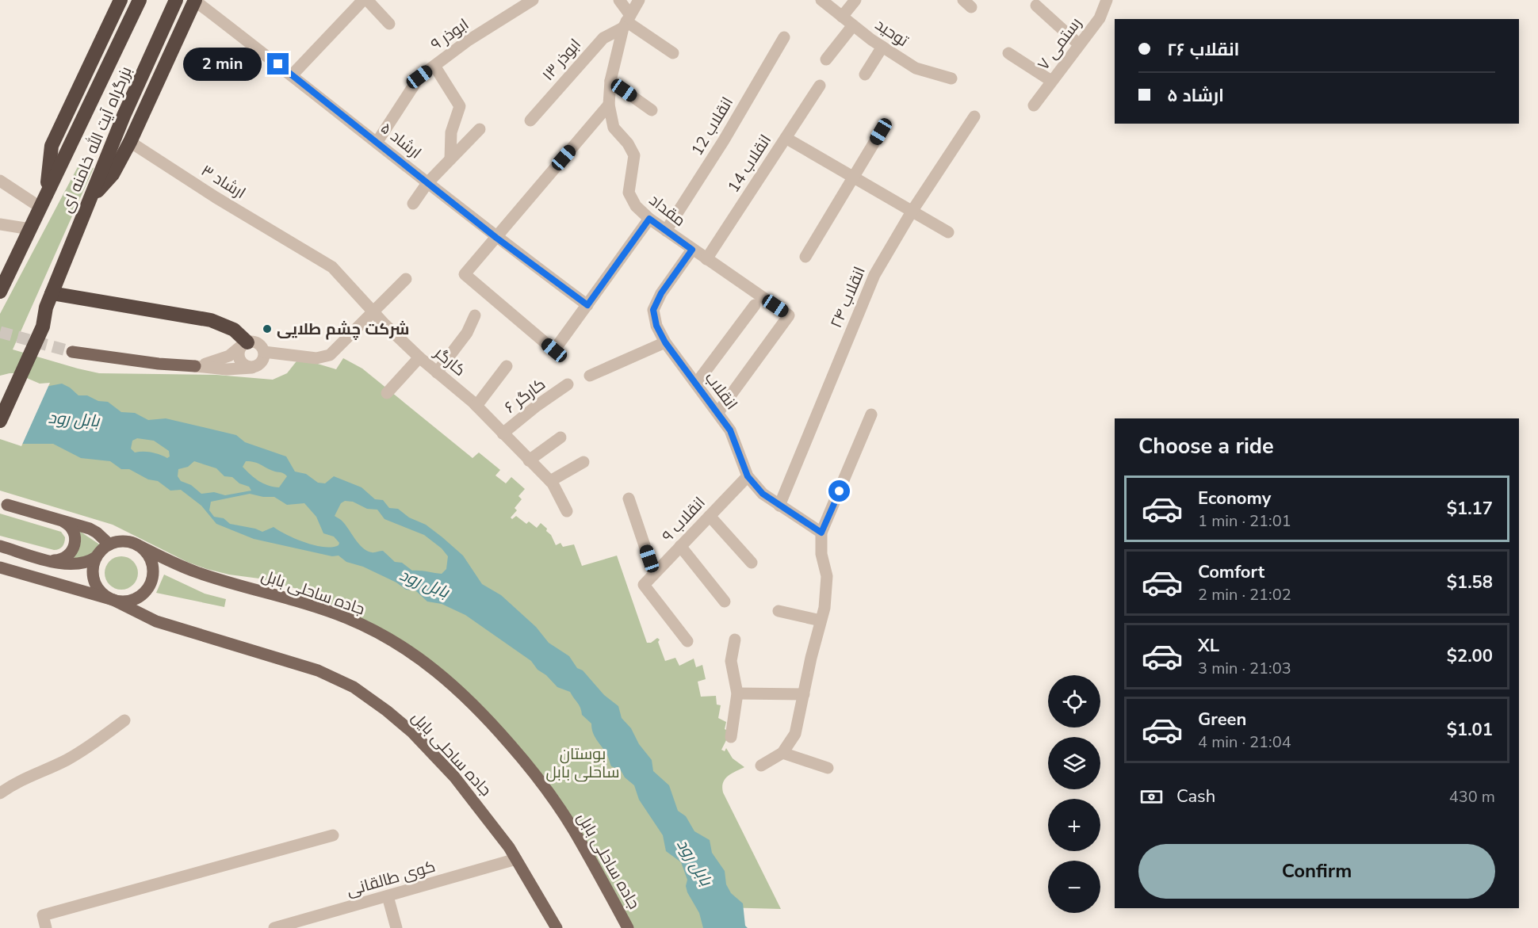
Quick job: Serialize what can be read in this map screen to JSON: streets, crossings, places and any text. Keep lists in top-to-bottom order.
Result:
{
  "streets": {
    "highway": ["بزرگراه آیت الله خامنه ای"],
    "main road": ["جاده ساحلی بابل", "جاده ساحلی بایل"],
    "street": [
      "توحید",
      "ابوذر ۹",
      "رستمی ۷",
      "ابوذر ۱۳",
      "انقلاب 12",
      "ارشاد ۵",
      "انقلاب 14",
      "ارشاد ۳",
      "مقداد",
      "انقلاب ۲۴",
      "کارگر",
      "انقلاب",
      "کارگر ۶",
      "انقلاب ۹",
      "کوی طالقانی"
    ]
  },
  "crossings": [
    ["ابوذر ۹", "ارشاد ۵"],
    ["ابوذر ۱۳", "مقداد"],
    ["انقلاب 12", "مقداد"],
    ["انقلاب 14", "مقداد"],
    ["ارشاد ۳", "کارگر"],
    ["مقداد", "انقلاب"],
    ["انقلاب ۲۴", "انقلاب"],
    ["کارگر", "کارگر ۶"],
    ["انقلاب", "انقلاب ۹"],
    ["جاده ساحلی بابل", "جاده ساحلی بایل"],
    ["جاده ساحلی بایل", "کوی طالقانی"]
  ],
  "water": ["بابل رود"],
  "parks": ["بوستان ساحلی بابل"],
  "places": ["شرکت چشم طلایی"],
  "page": {
    "banner": ["انقلاب ۲۶", "ارشاد ۵"],
    "bubble": "2 min",
    "heading": "Choose a ride",
    "list": [
      {
        "name": "Economy",
        "note": "1 min · 21:01",
        "value": "$1.17"
      },
      {
        "name": "Comfort",
        "note": "2 min · 21:02",
        "value": "$1.58"
      },
      {
        "name": "XL",
        "note": "3 min · 21:03",
        "value": "$2.00"
      },
      {
        "name": "Green",
        "note": "4 min · 21:04",
        "value": "$1.01"
      }
    ],
    "map_buttons": ["+", "−"],
    "pay": ["Cash", "430 m"],
    "buttons": "Confirm"
  }
}
